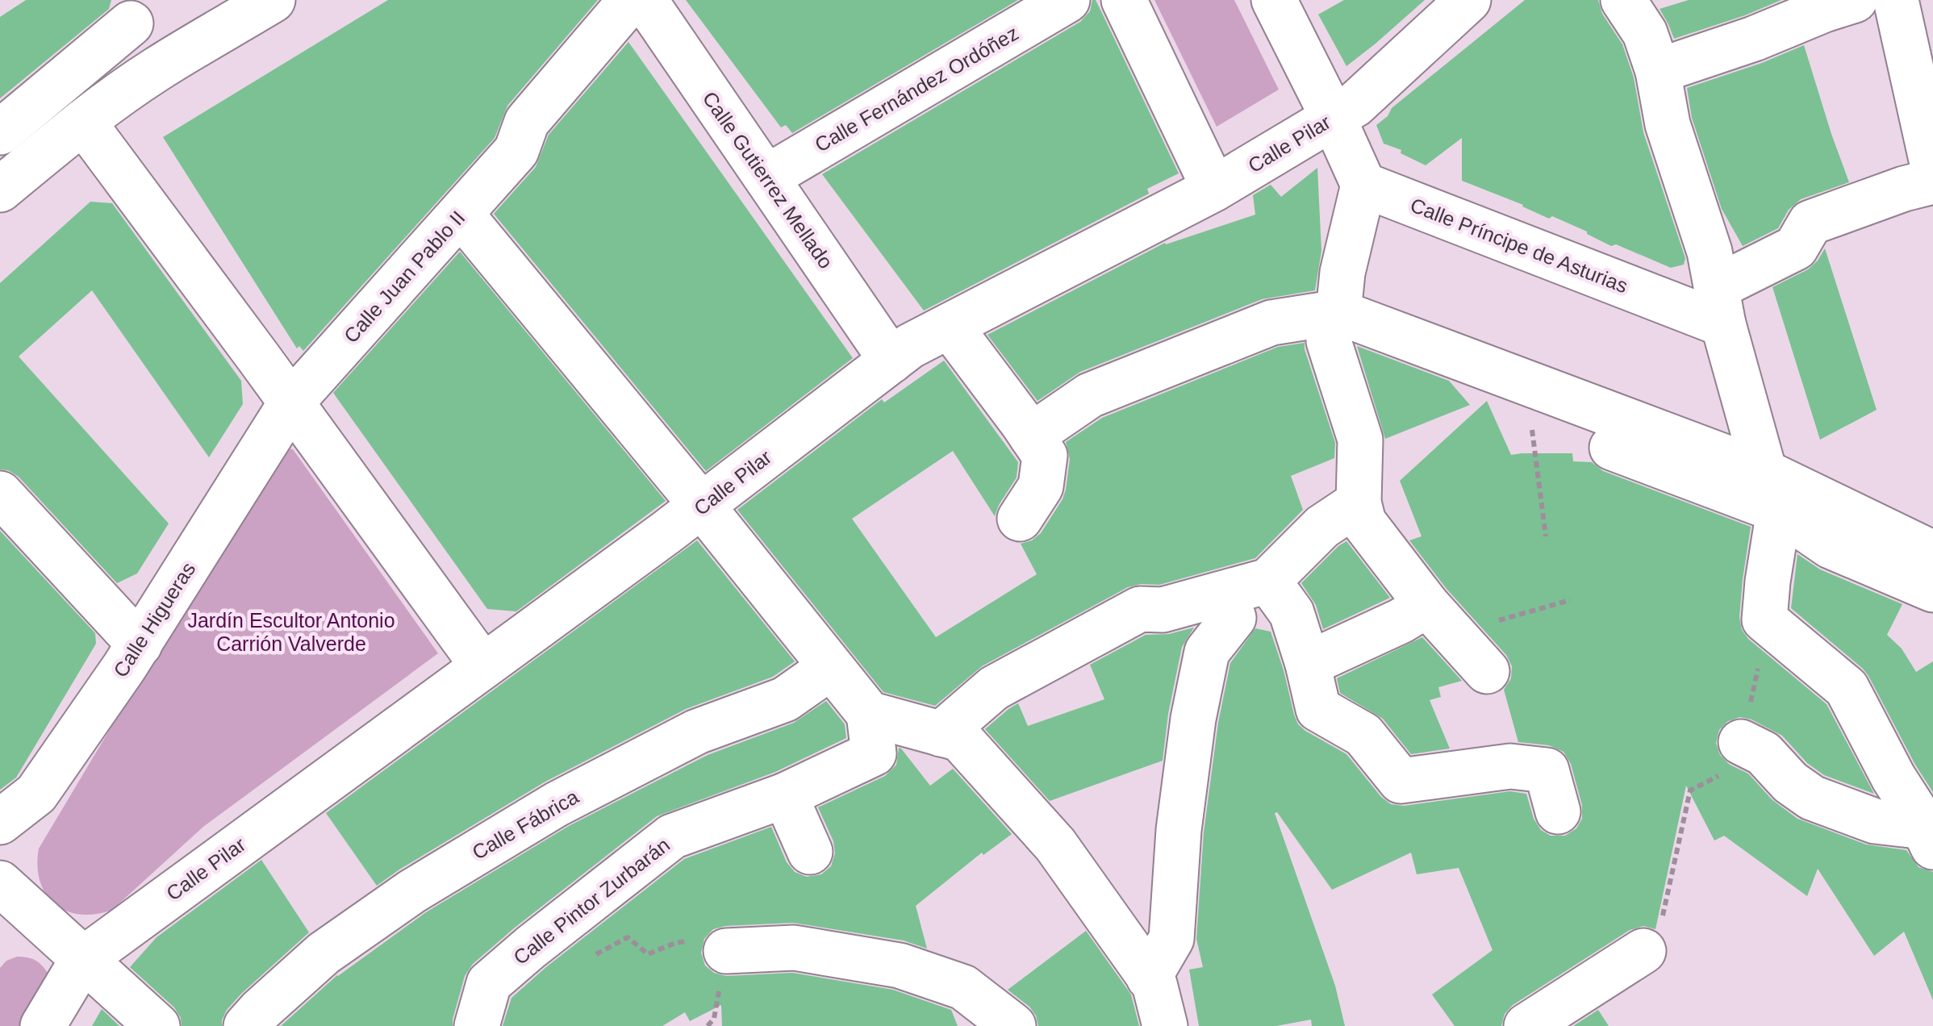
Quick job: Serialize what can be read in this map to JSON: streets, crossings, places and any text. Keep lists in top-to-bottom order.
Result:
{
  "streets": {
    "street": [
      "Calle Fernández Ordóñez",
      "Calle Pilar",
      "Calle Gutierrez Mellado",
      "Calle Príncipe de Asturias",
      "Calle Juan Pablo II",
      "Calle Higueras",
      "Calle Fábrica",
      "Calle Pintor Zurbarán"
    ]
  },
  "crossings": [
    ["Calle Fernández Ordóñez", "Calle Gutierrez Mellado"],
    ["Calle Pilar", "Calle Gutierrez Mellado"],
    ["Calle Gutierrez Mellado", "Calle Juan Pablo II"],
    ["Calle Juan Pablo II", "Calle Higueras"]
  ],
  "parks": ["Jardín Escultor Antonio Carrión Valverde"]
}
